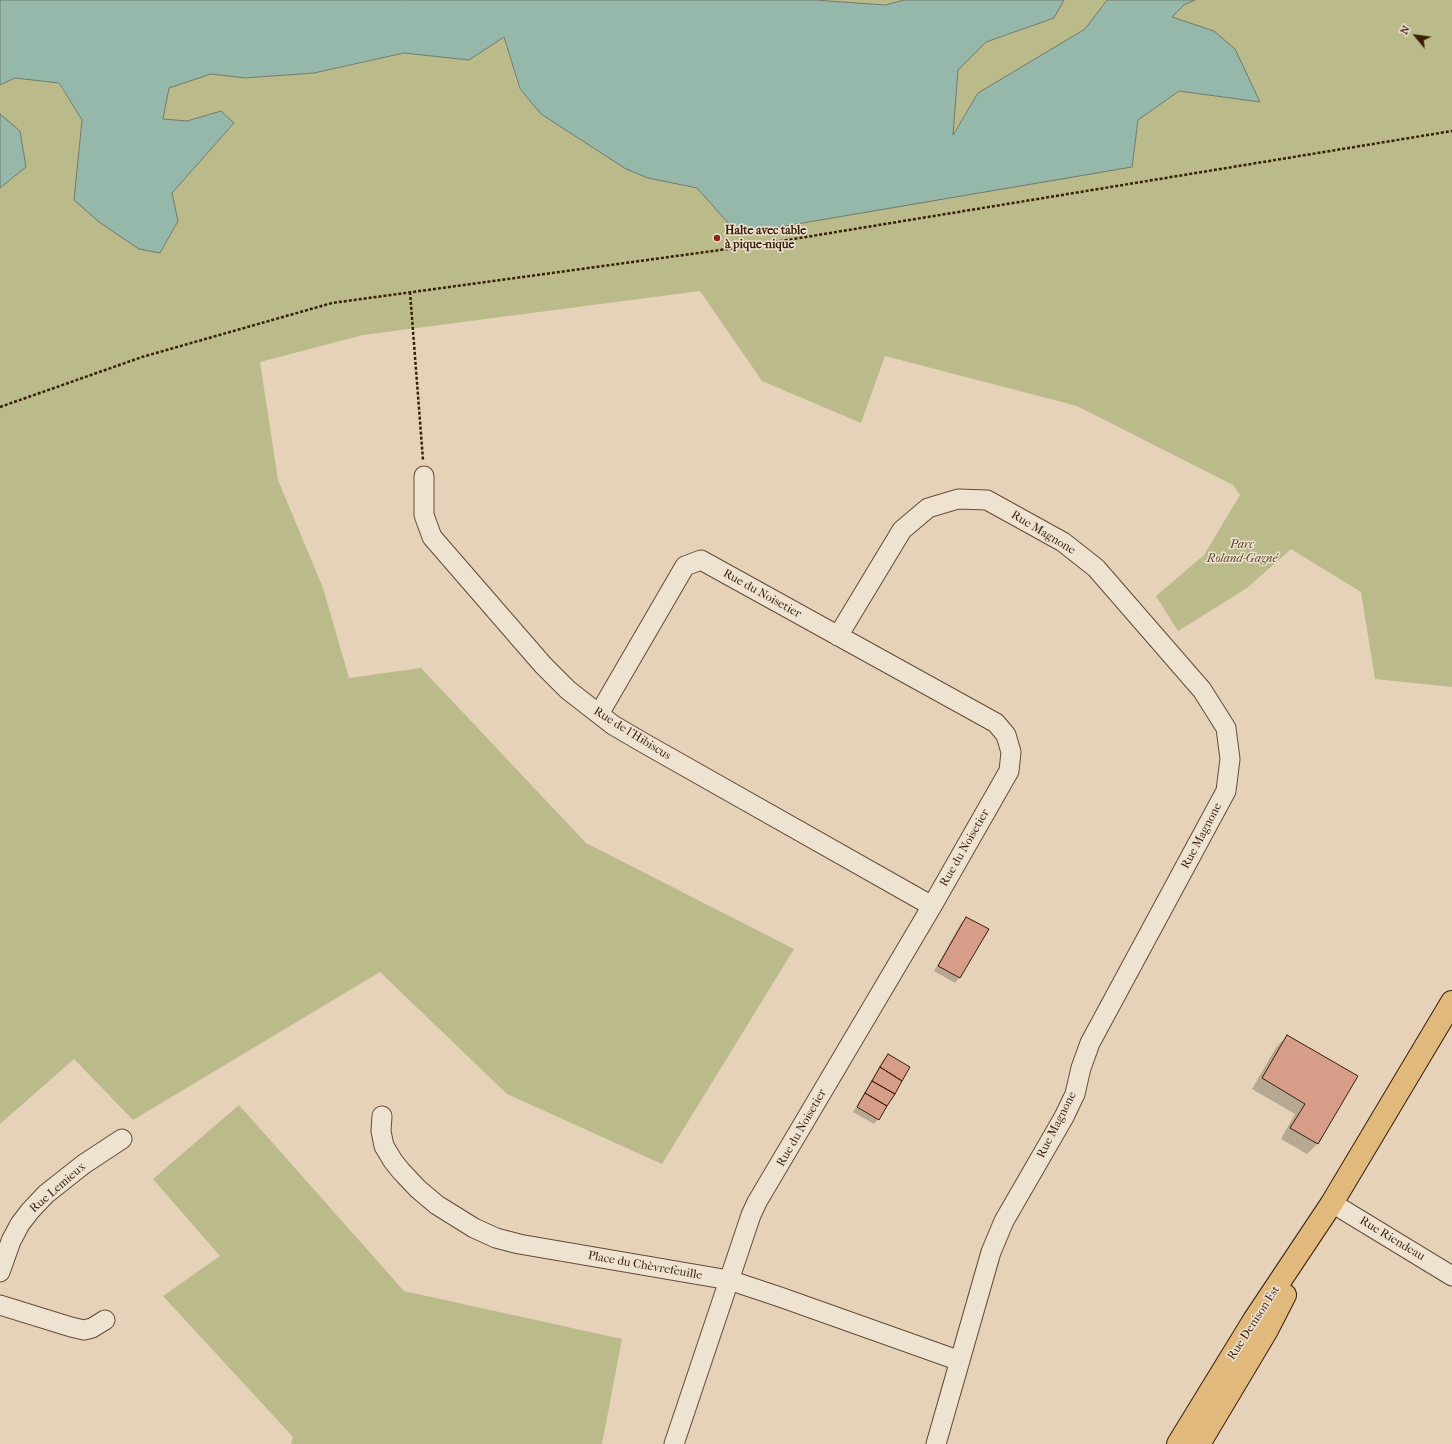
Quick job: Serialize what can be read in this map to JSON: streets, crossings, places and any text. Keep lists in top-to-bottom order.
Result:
{
  "streets": {
    "main road": ["Rue Denison Est"],
    "street": [
      "Rue Magnone",
      "Rue du Noisetier",
      "Rue de l'Hibiscus",
      "Rue Lemieux",
      "Rue Riendeau",
      "Place du Chèvrefeuille"
    ]
  },
  "crossings": [
    ["Rue Magnone", "Rue du Noisetier"],
    ["Rue Magnone", "Place du Chèvrefeuille"],
    ["Rue du Noisetier", "Rue de l'Hibiscus"],
    ["Rue du Noisetier", "Place du Chèvrefeuille"],
    ["Rue Riendeau", "Rue Denison Est"]
  ],
  "parks": ["Parc Roland-Gagné"],
  "places": ["Halte avec table à pique-nique"],
  "north": "top left"
}
